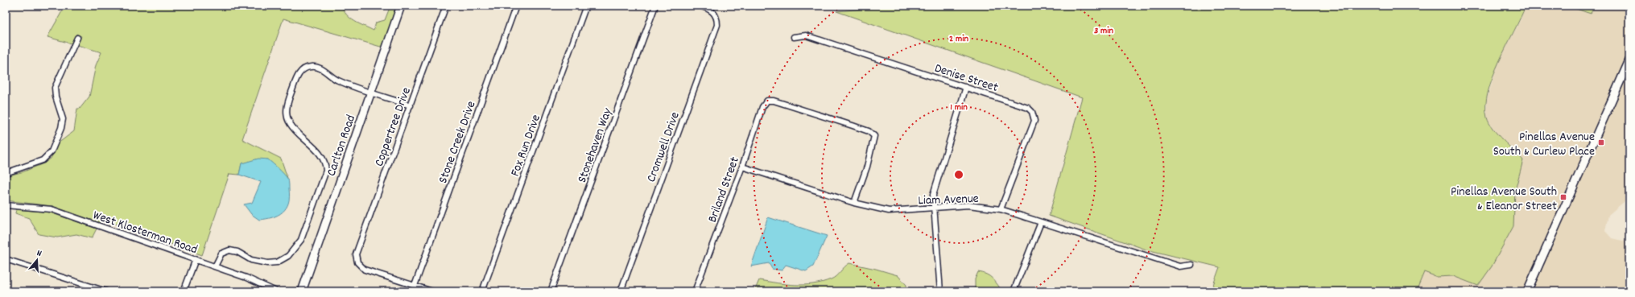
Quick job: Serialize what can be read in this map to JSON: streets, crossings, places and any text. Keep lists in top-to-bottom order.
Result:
{
  "streets": {
    "street": [
      "Denise Street",
      "Coppertree Drive",
      "Stone Creek Drive",
      "Carlton Road",
      "Fox Run Drive",
      "Stonehaven Way",
      "Cromwell Drive",
      "Briland Street",
      "Liam Avenue",
      "West Klosterman Road"
    ]
  },
  "crossings": [
    ["Denise Street", "Liam Avenue"],
    ["Coppertree Drive", "Stone Creek Drive"],
    ["Briland Street", "Liam Avenue"]
  ],
  "places": {
    "transit": ["Pinellas Avenue South & Curlew Place", "Pinellas Avenue South & Eleanor Street"]
  },
  "north": "top",
  "rings": ["3 min", "2 min", "1 min"]
}
